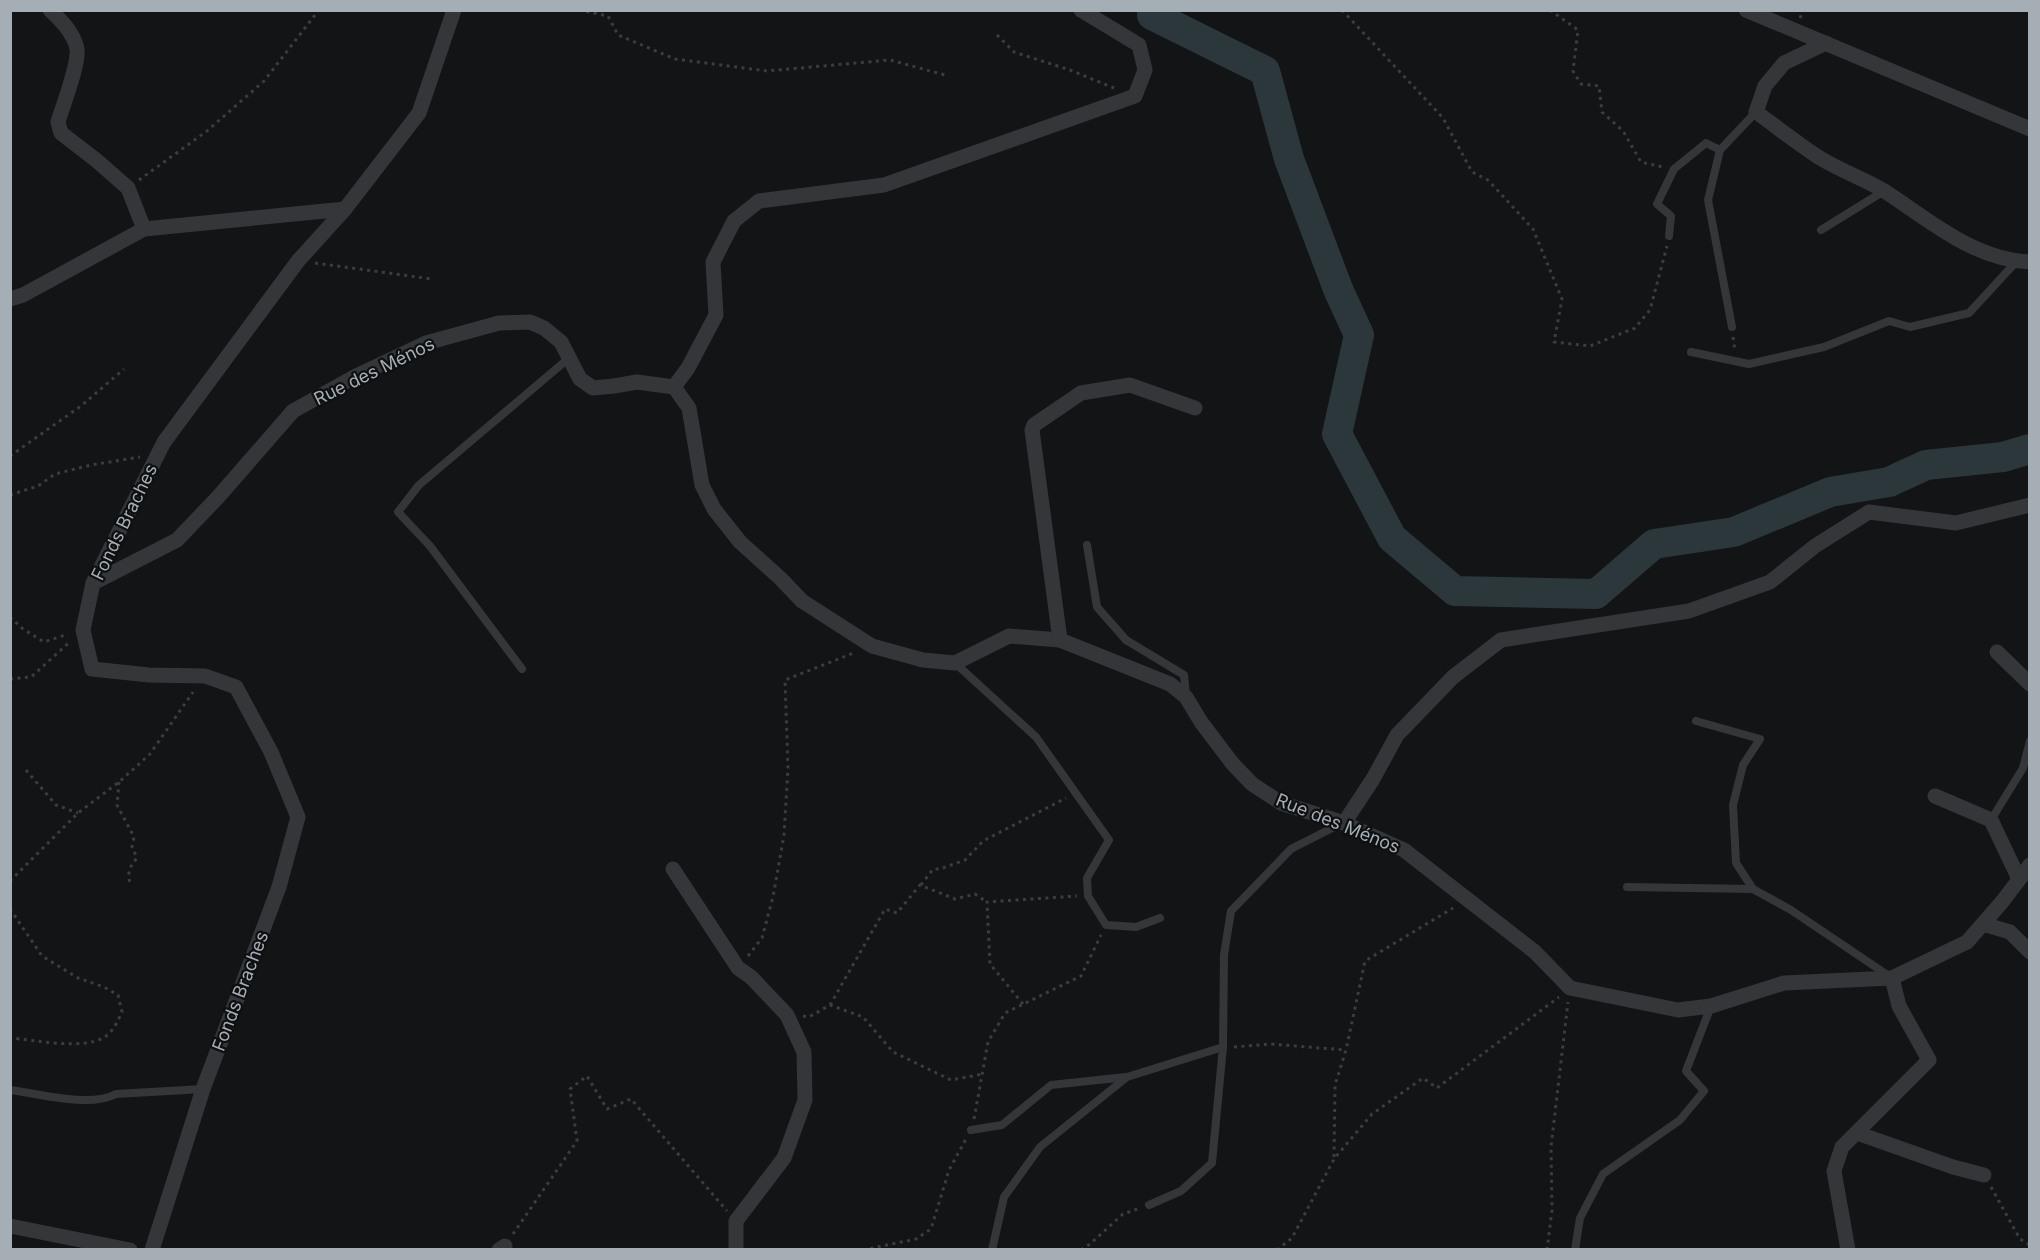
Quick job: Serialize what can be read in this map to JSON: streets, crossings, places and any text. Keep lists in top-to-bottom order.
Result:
{
  "streets": {
    "street": ["Rue des Ménos", "Fonds Braches"]
  },
  "crossings": [
    ["Rue des Ménos", "Fonds Braches"]
  ]
}
